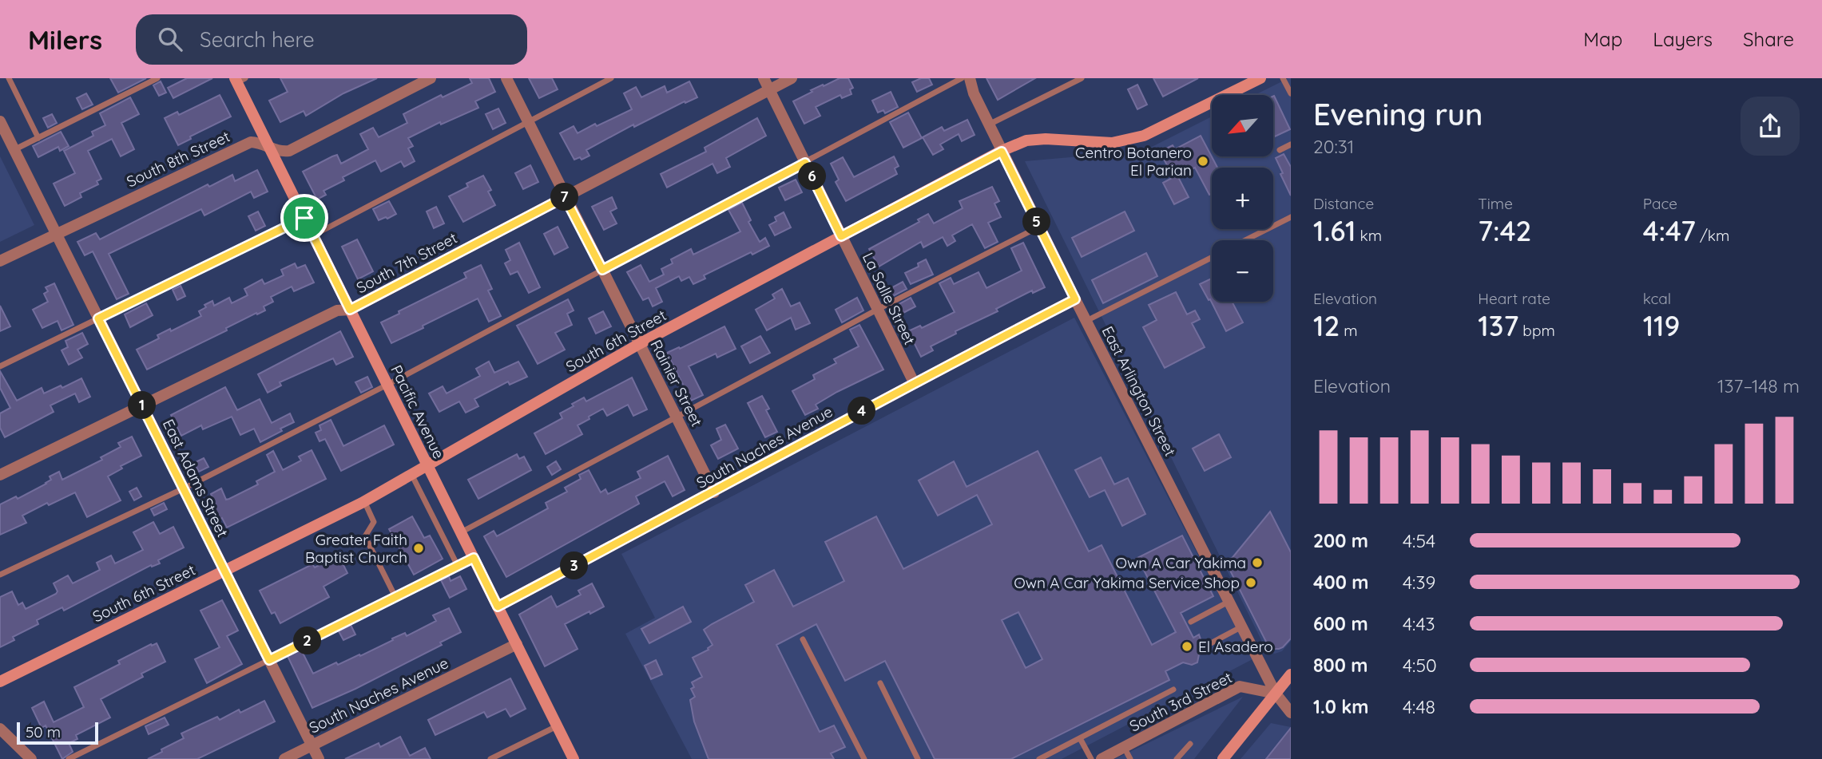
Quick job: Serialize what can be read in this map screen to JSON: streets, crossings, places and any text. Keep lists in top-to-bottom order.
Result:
{
  "streets": {
    "street": [
      "South 8th Street",
      "South 7th Street",
      "La Salle Street",
      "South 6th Street",
      "Rainier Street",
      "East Arlington Street",
      "Pacific Avenue",
      "South Naches Avenue",
      "East Adams Street",
      "South 3rd Street"
    ]
  },
  "crossings": [
    ["South 8th Street", "Pacific Avenue"],
    ["South 8th Street", "East Adams Street"],
    ["South 7th Street", "La Salle Street"],
    ["South 7th Street", "Rainier Street"],
    ["South 7th Street", "Pacific Avenue"],
    ["South 7th Street", "East Adams Street"],
    ["La Salle Street", "South 6th Street"],
    ["La Salle Street", "South Naches Avenue"],
    ["South 6th Street", "Rainier Street"],
    ["South 6th Street", "East Arlington Street"],
    ["South 6th Street", "Pacific Avenue"],
    ["South 6th Street", "East Adams Street"],
    ["Rainier Street", "South Naches Avenue"],
    ["East Arlington Street", "South Naches Avenue"],
    ["East Arlington Street", "South 3rd Street"],
    ["Pacific Avenue", "South Naches Avenue"],
    ["South Naches Avenue", "East Adams Street"]
  ],
  "places": [
    "Centro Botanero El Parian",
    "Greater Faith Baptist Church",
    "Own A Car Yakima",
    "Own A Car Yakima Service Shop",
    "El Asadero"
  ],
  "scale_bar": "50 m",
  "north": "bottom left",
  "page": {
    "header": "Milers",
    "search": "Search here",
    "nav": ["Map", "Layers", "Share"],
    "heading": ["Evening run", "20:31"],
    "map_buttons": ["+", "−"],
    "pins": [
      "6",
      "7",
      "5",
      "1",
      "4",
      "3",
      "2"
    ],
    "stats": [
      ["Distance", "1.61 km"],
      ["Time", "7:42"],
      ["Pace", "4:47 /km"],
      ["Elevation", "12 m"],
      ["Heart rate", "137 bpm"],
      ["kcal", "119"]
    ],
    "chart": ["Elevation", "137–148 m"],
    "list": [
      {
        "name": "200 m",
        "note": "4:54"
      },
      {
        "name": "400 m",
        "note": "4:39"
      },
      {
        "name": "600 m",
        "note": "4:43"
      },
      {
        "name": "800 m",
        "note": "4:50"
      },
      {
        "name": "1.0 km",
        "note": "4:48"
      }
    ],
    "scale": "50 m"
  }
}
